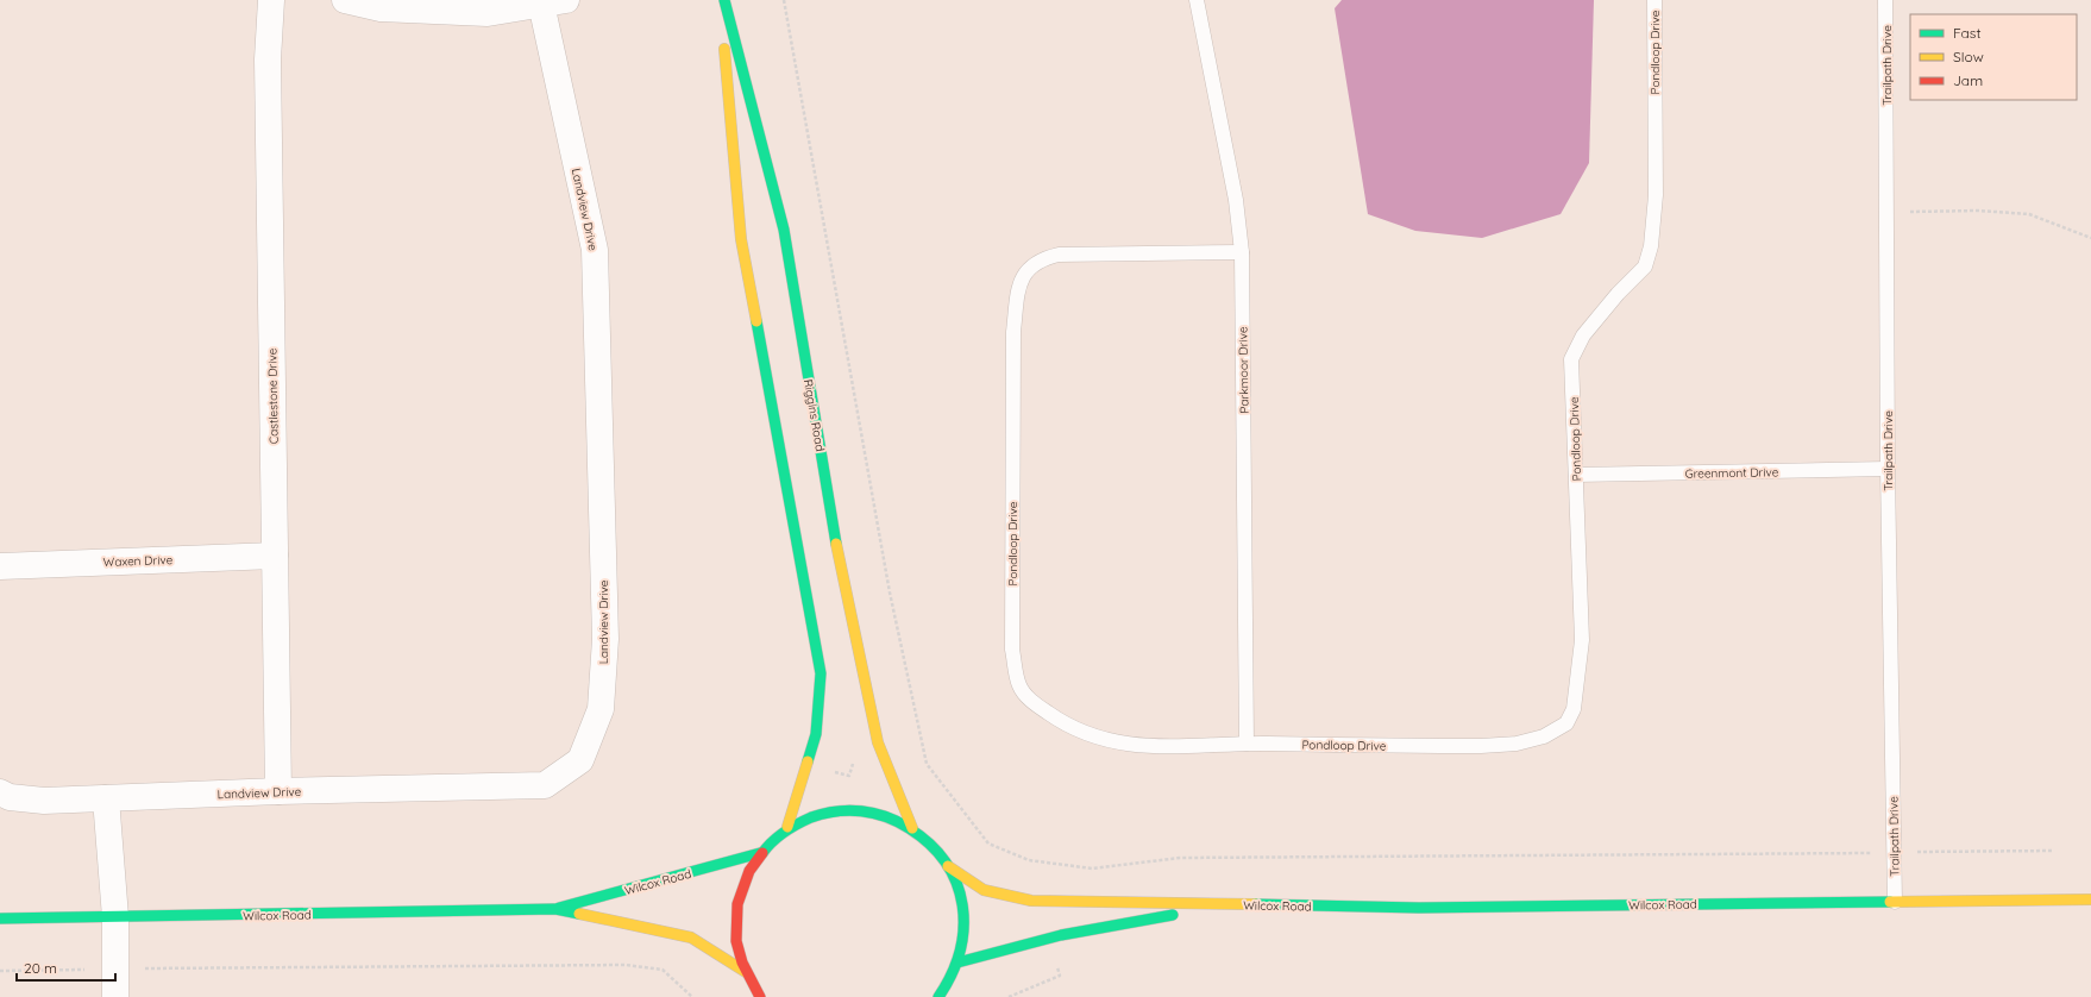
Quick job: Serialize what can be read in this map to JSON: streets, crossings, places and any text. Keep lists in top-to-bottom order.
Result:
{
  "streets": {
    "main road": ["Riggins Road", "Wilcox Road"],
    "street": ["Landview Drive", "Castlestone Drive", "Waxen Drive"],
    "lane": [
      "Pondloop Drive",
      "Trailpath Drive",
      "Parkmoor Drive",
      "Greenmont Drive"
    ]
  },
  "crossings": [
    ["Pondloop Drive", "Parkmoor Drive"],
    ["Pondloop Drive", "Greenmont Drive"],
    ["Trailpath Drive", "Greenmont Drive"],
    ["Trailpath Drive", "Wilcox Road"],
    ["Landview Drive", "Castlestone Drive"],
    ["Castlestone Drive", "Waxen Drive"]
  ],
  "legend": ["Fast", "Slow", "Jam"],
  "scale_bar": "20 m"
}
